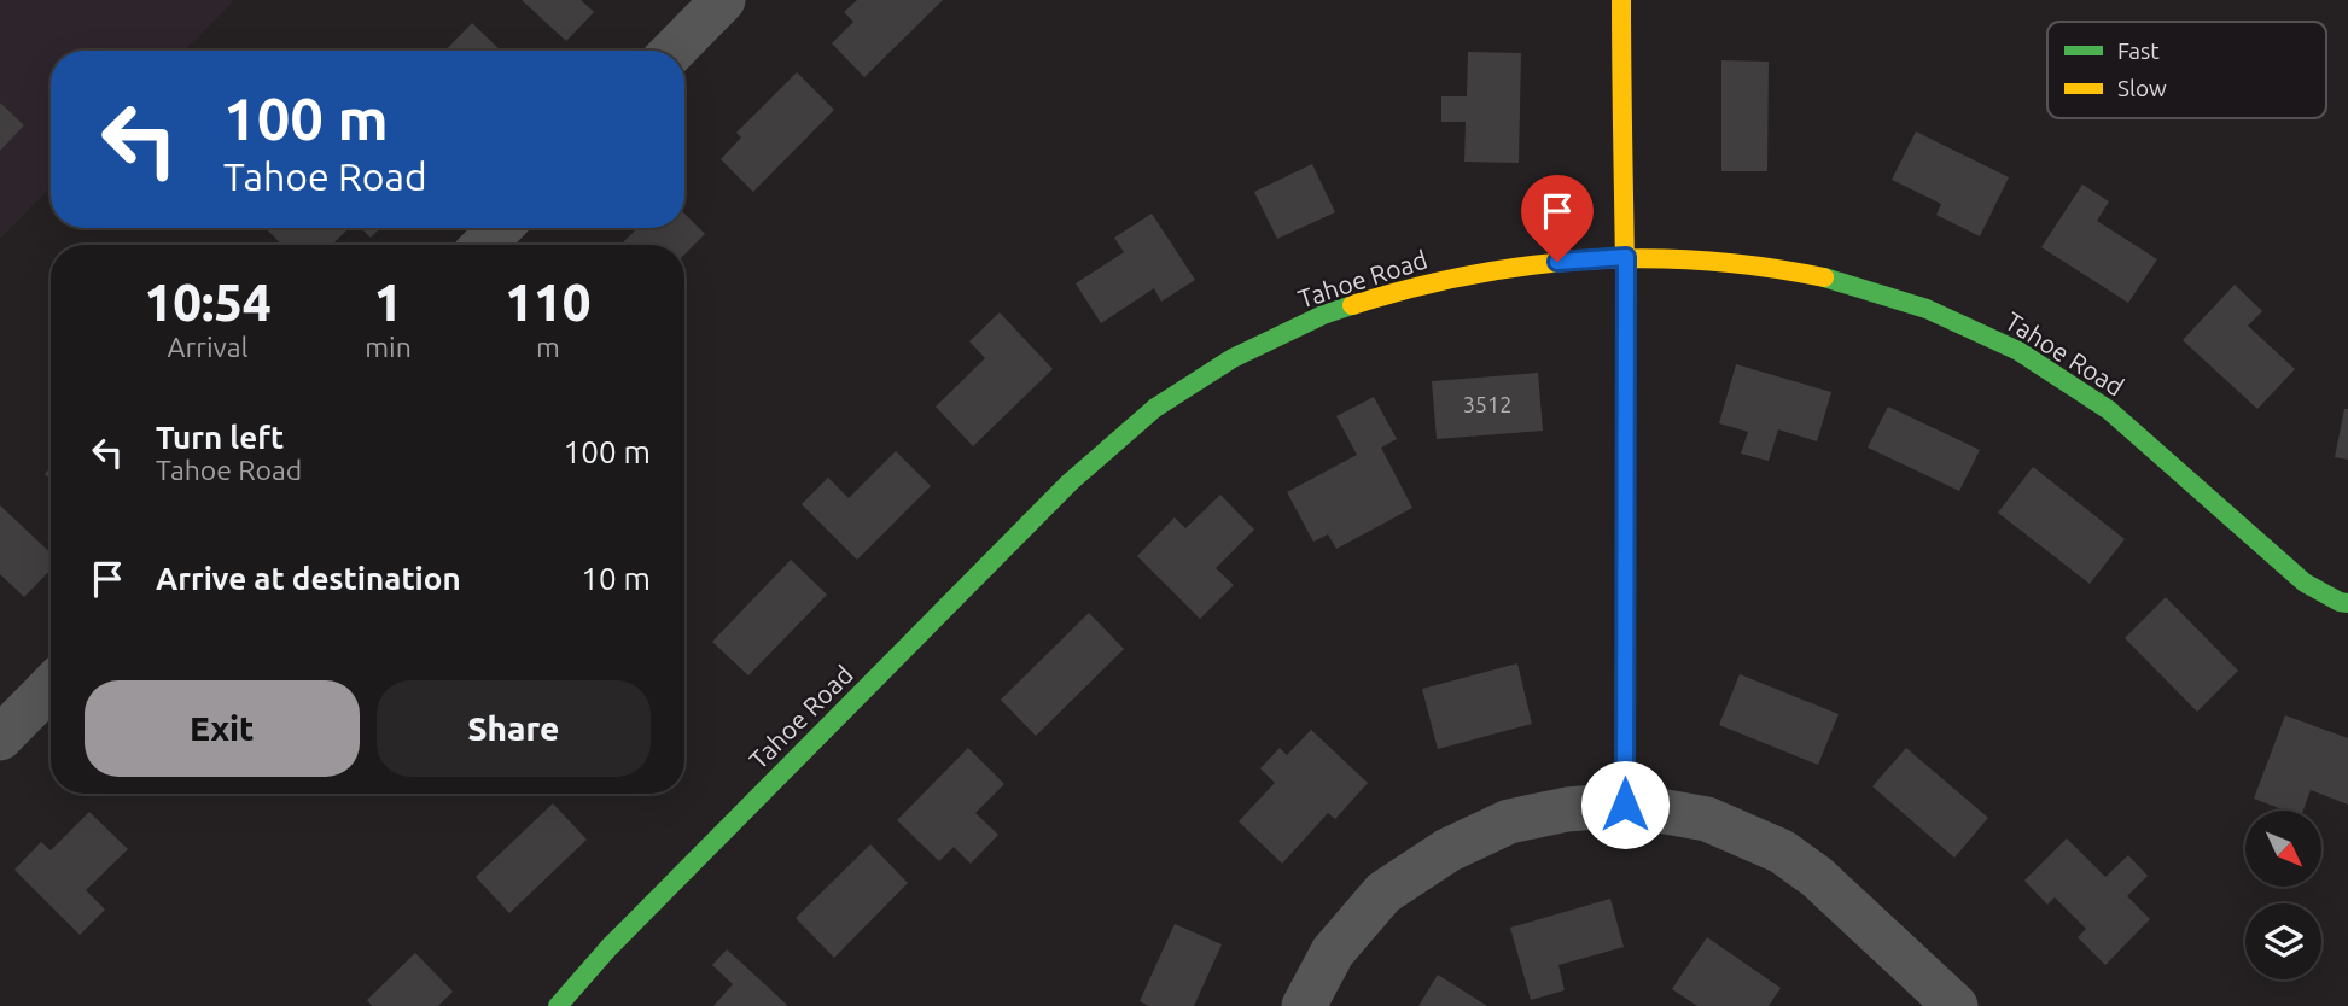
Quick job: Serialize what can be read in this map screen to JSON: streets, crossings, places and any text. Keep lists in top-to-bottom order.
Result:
{
  "streets": {
    "street": ["Tahoe Road"]
  },
  "house_numbers": ["3512"],
  "legend": ["Fast", "Slow"],
  "north": "bottom right",
  "page": {
    "turn": ["100 m", "Tahoe Road"],
    "eta": [
      "10:54",
      "Arrival",
      "1",
      "min",
      "110",
      "m"
    ],
    "list": [
      {
        "name": "Turn left",
        "note": "Tahoe Road",
        "value": "100 m"
      },
      {
        "name": "Arrive at destination",
        "value": "10 m"
      }
    ],
    "buttons": ["Exit", "Share"]
  }
}
